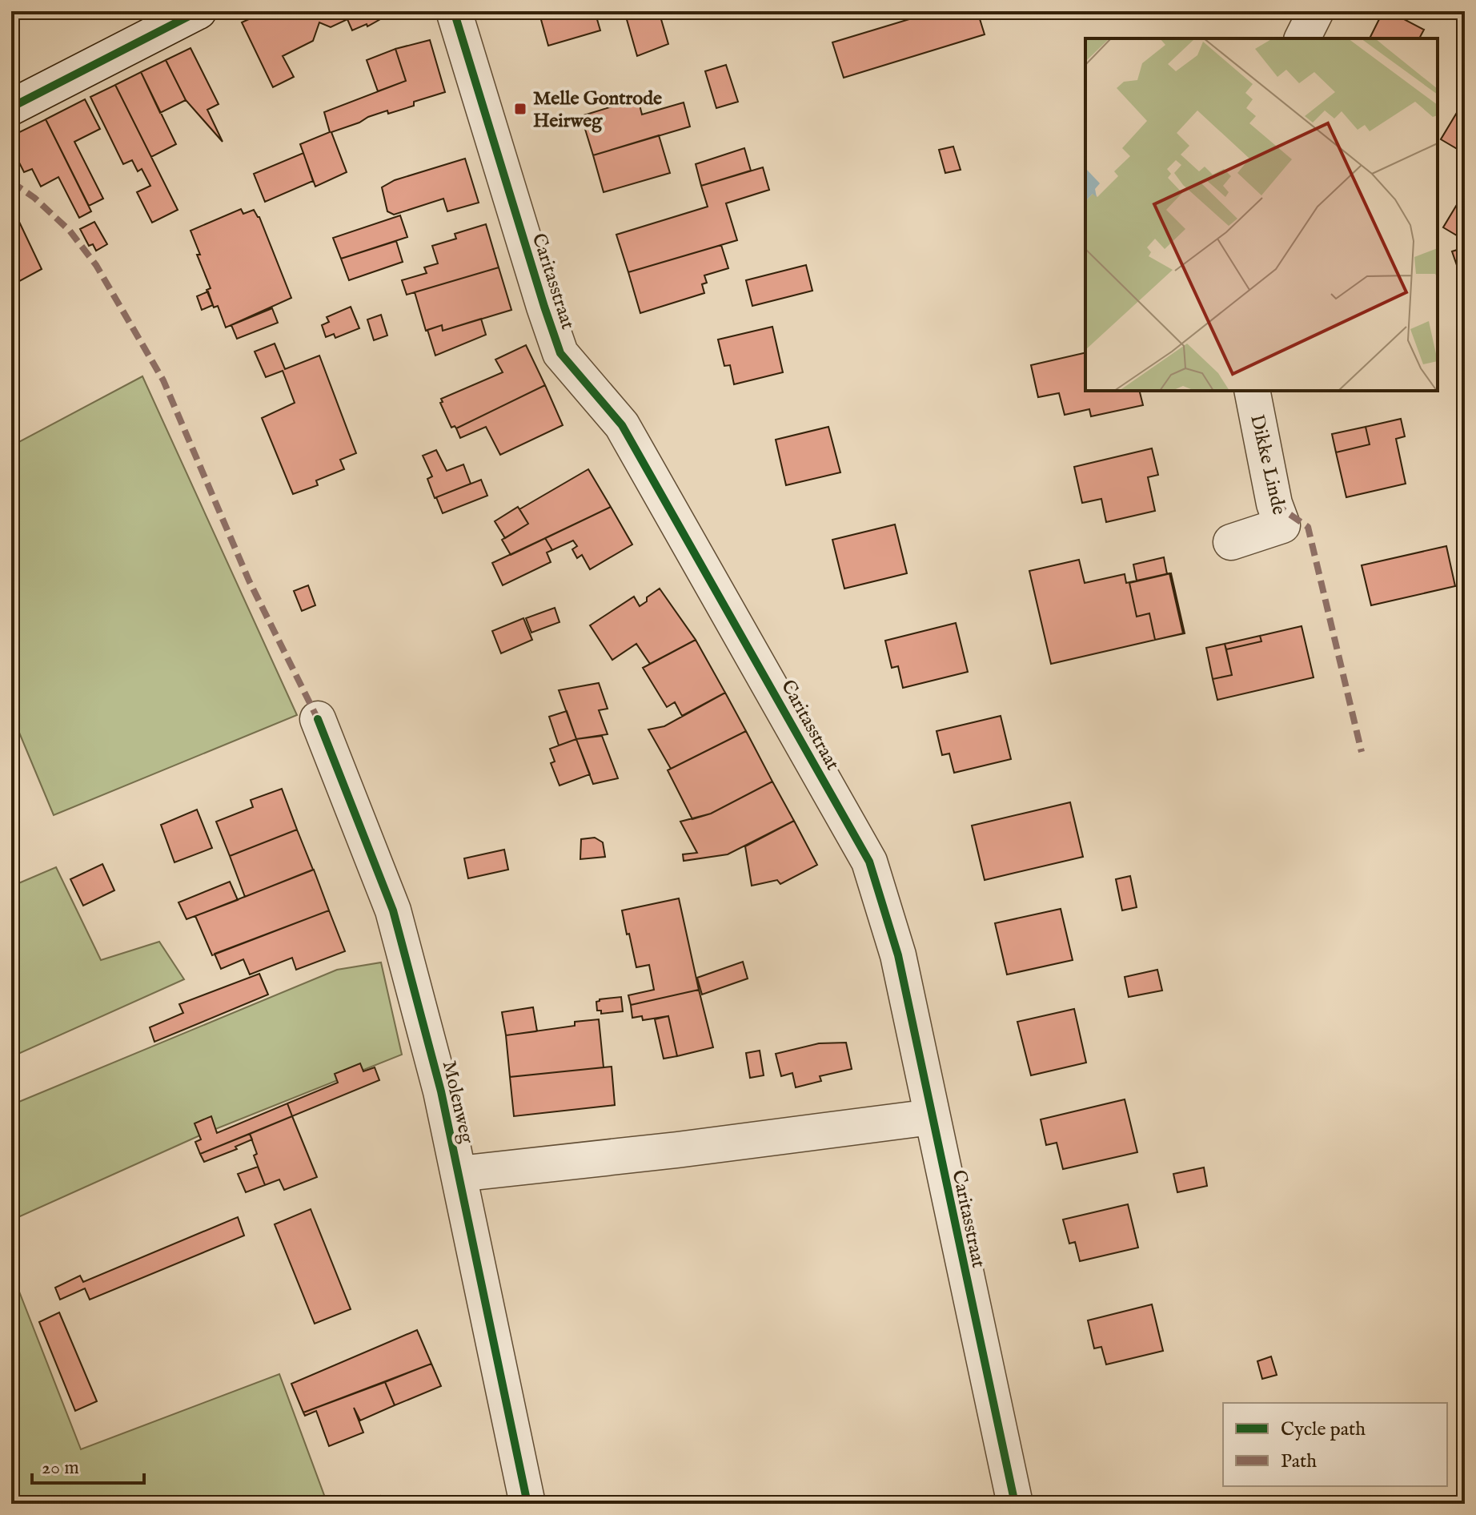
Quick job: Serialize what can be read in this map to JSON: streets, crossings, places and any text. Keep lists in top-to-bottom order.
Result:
{
  "streets": {
    "street": ["Caritasstraat", "Dikke Linde", "Molenweg"]
  },
  "crossings": [
    ["Caritasstraat", "Molenweg"]
  ],
  "places": {
    "transit": ["Melle Gontrode Heirweg"]
  },
  "legend": ["Cycle path", "Path"],
  "scale_bar": "20 m"
}
